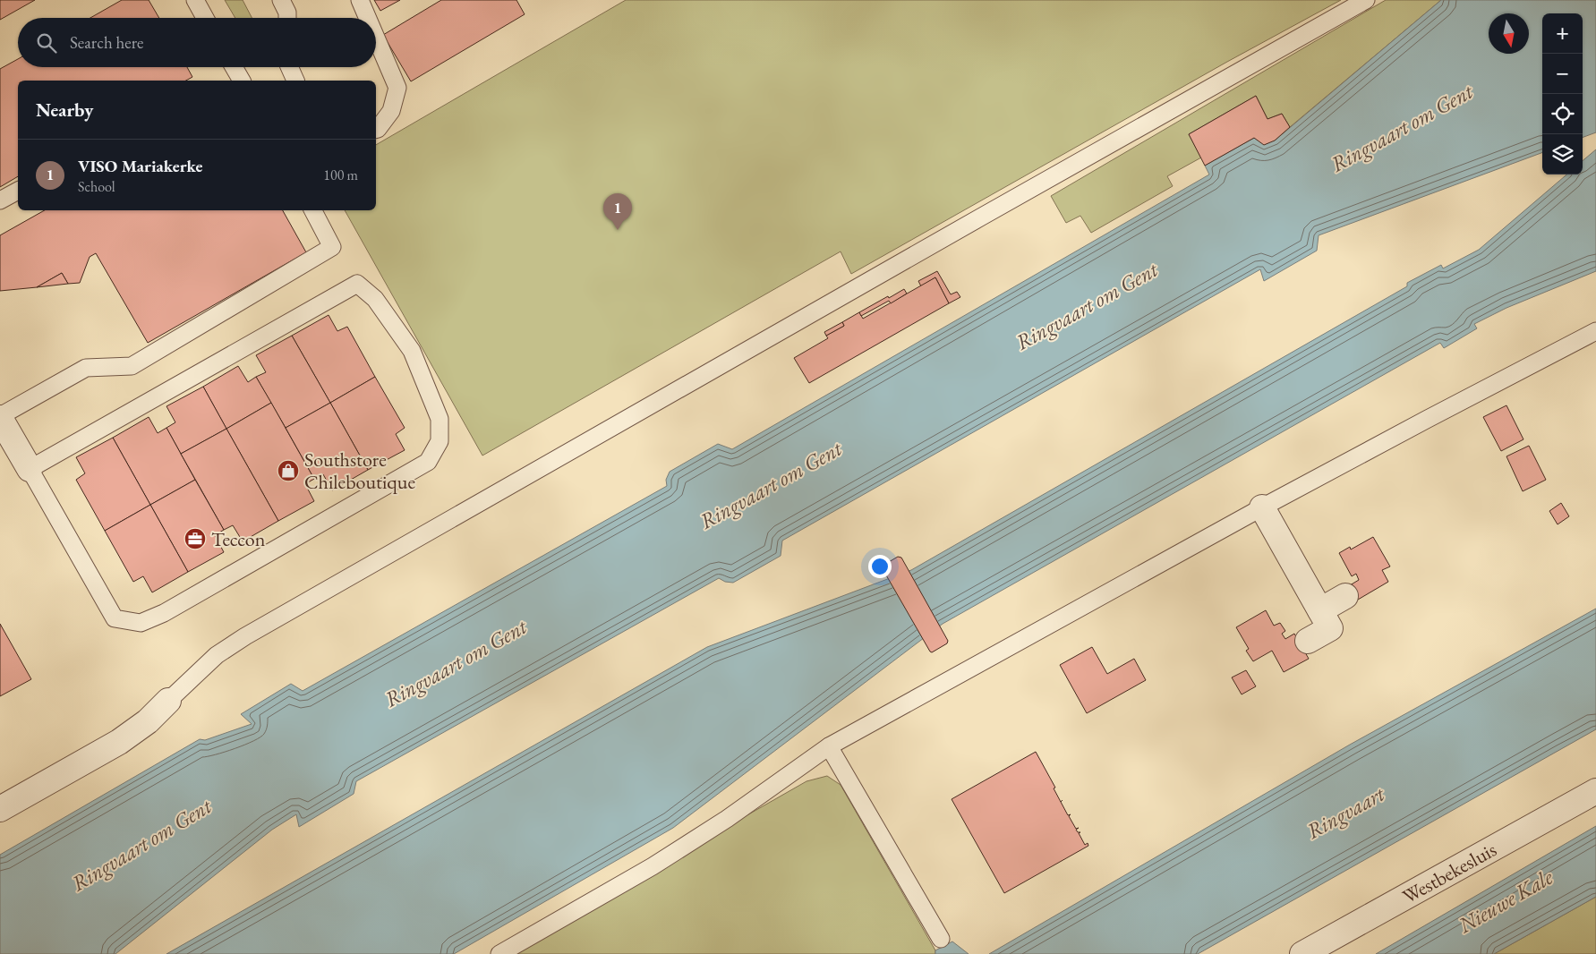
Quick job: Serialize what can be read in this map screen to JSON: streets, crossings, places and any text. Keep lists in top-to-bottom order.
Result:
{
  "streets": {
    "street": ["Westbekesluis"]
  },
  "water": ["Ringvaart om Gent", "Ringvaart", "Nieuwe Kale"],
  "places": {
    "shop": ["Southstore Chileboutique"],
    "office": ["Teccon"]
  },
  "north": "bottom",
  "page": {
    "map_buttons": ["+", "−"],
    "search": "Search here",
    "heading": "Nearby",
    "list": [
      {
        "mark": "1",
        "name": "VISO Mariakerke",
        "note": "School",
        "value": "100 m"
      }
    ],
    "pins": "1"
  }
}
